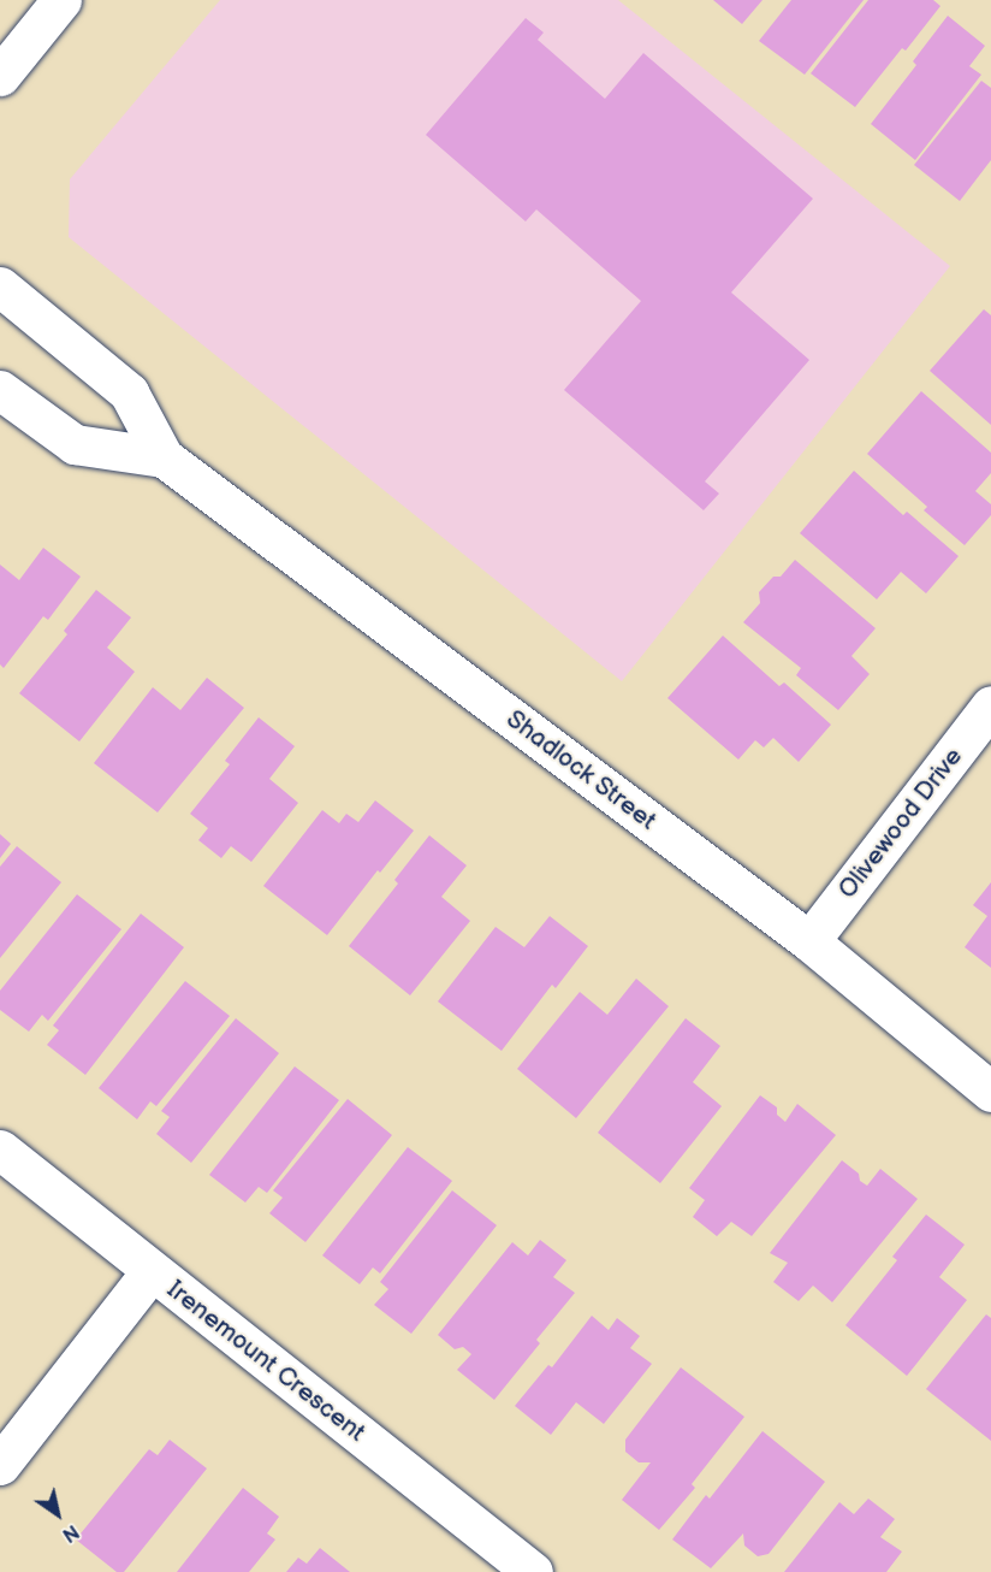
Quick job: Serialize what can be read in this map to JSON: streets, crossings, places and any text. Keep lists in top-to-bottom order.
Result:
{
  "streets": {
    "street": ["Shadlock Street", "Olivewood Drive", "Irenemount Crescent"]
  },
  "crossings": [
    ["Shadlock Street", "Olivewood Drive"]
  ],
  "north": "bottom right"
}
